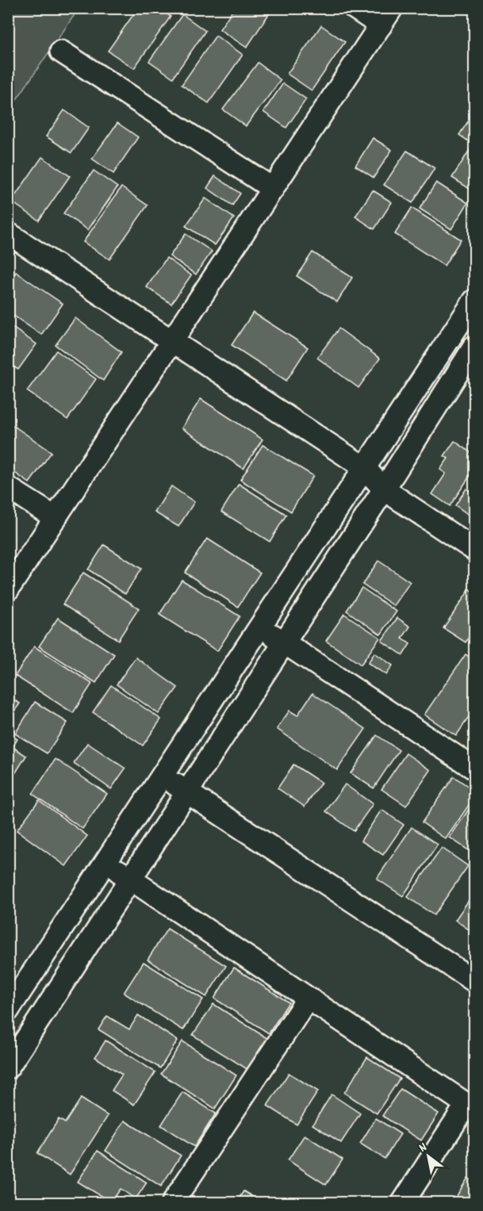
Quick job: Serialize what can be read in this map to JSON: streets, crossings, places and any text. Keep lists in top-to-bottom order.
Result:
{
  "north": "top left"
}
